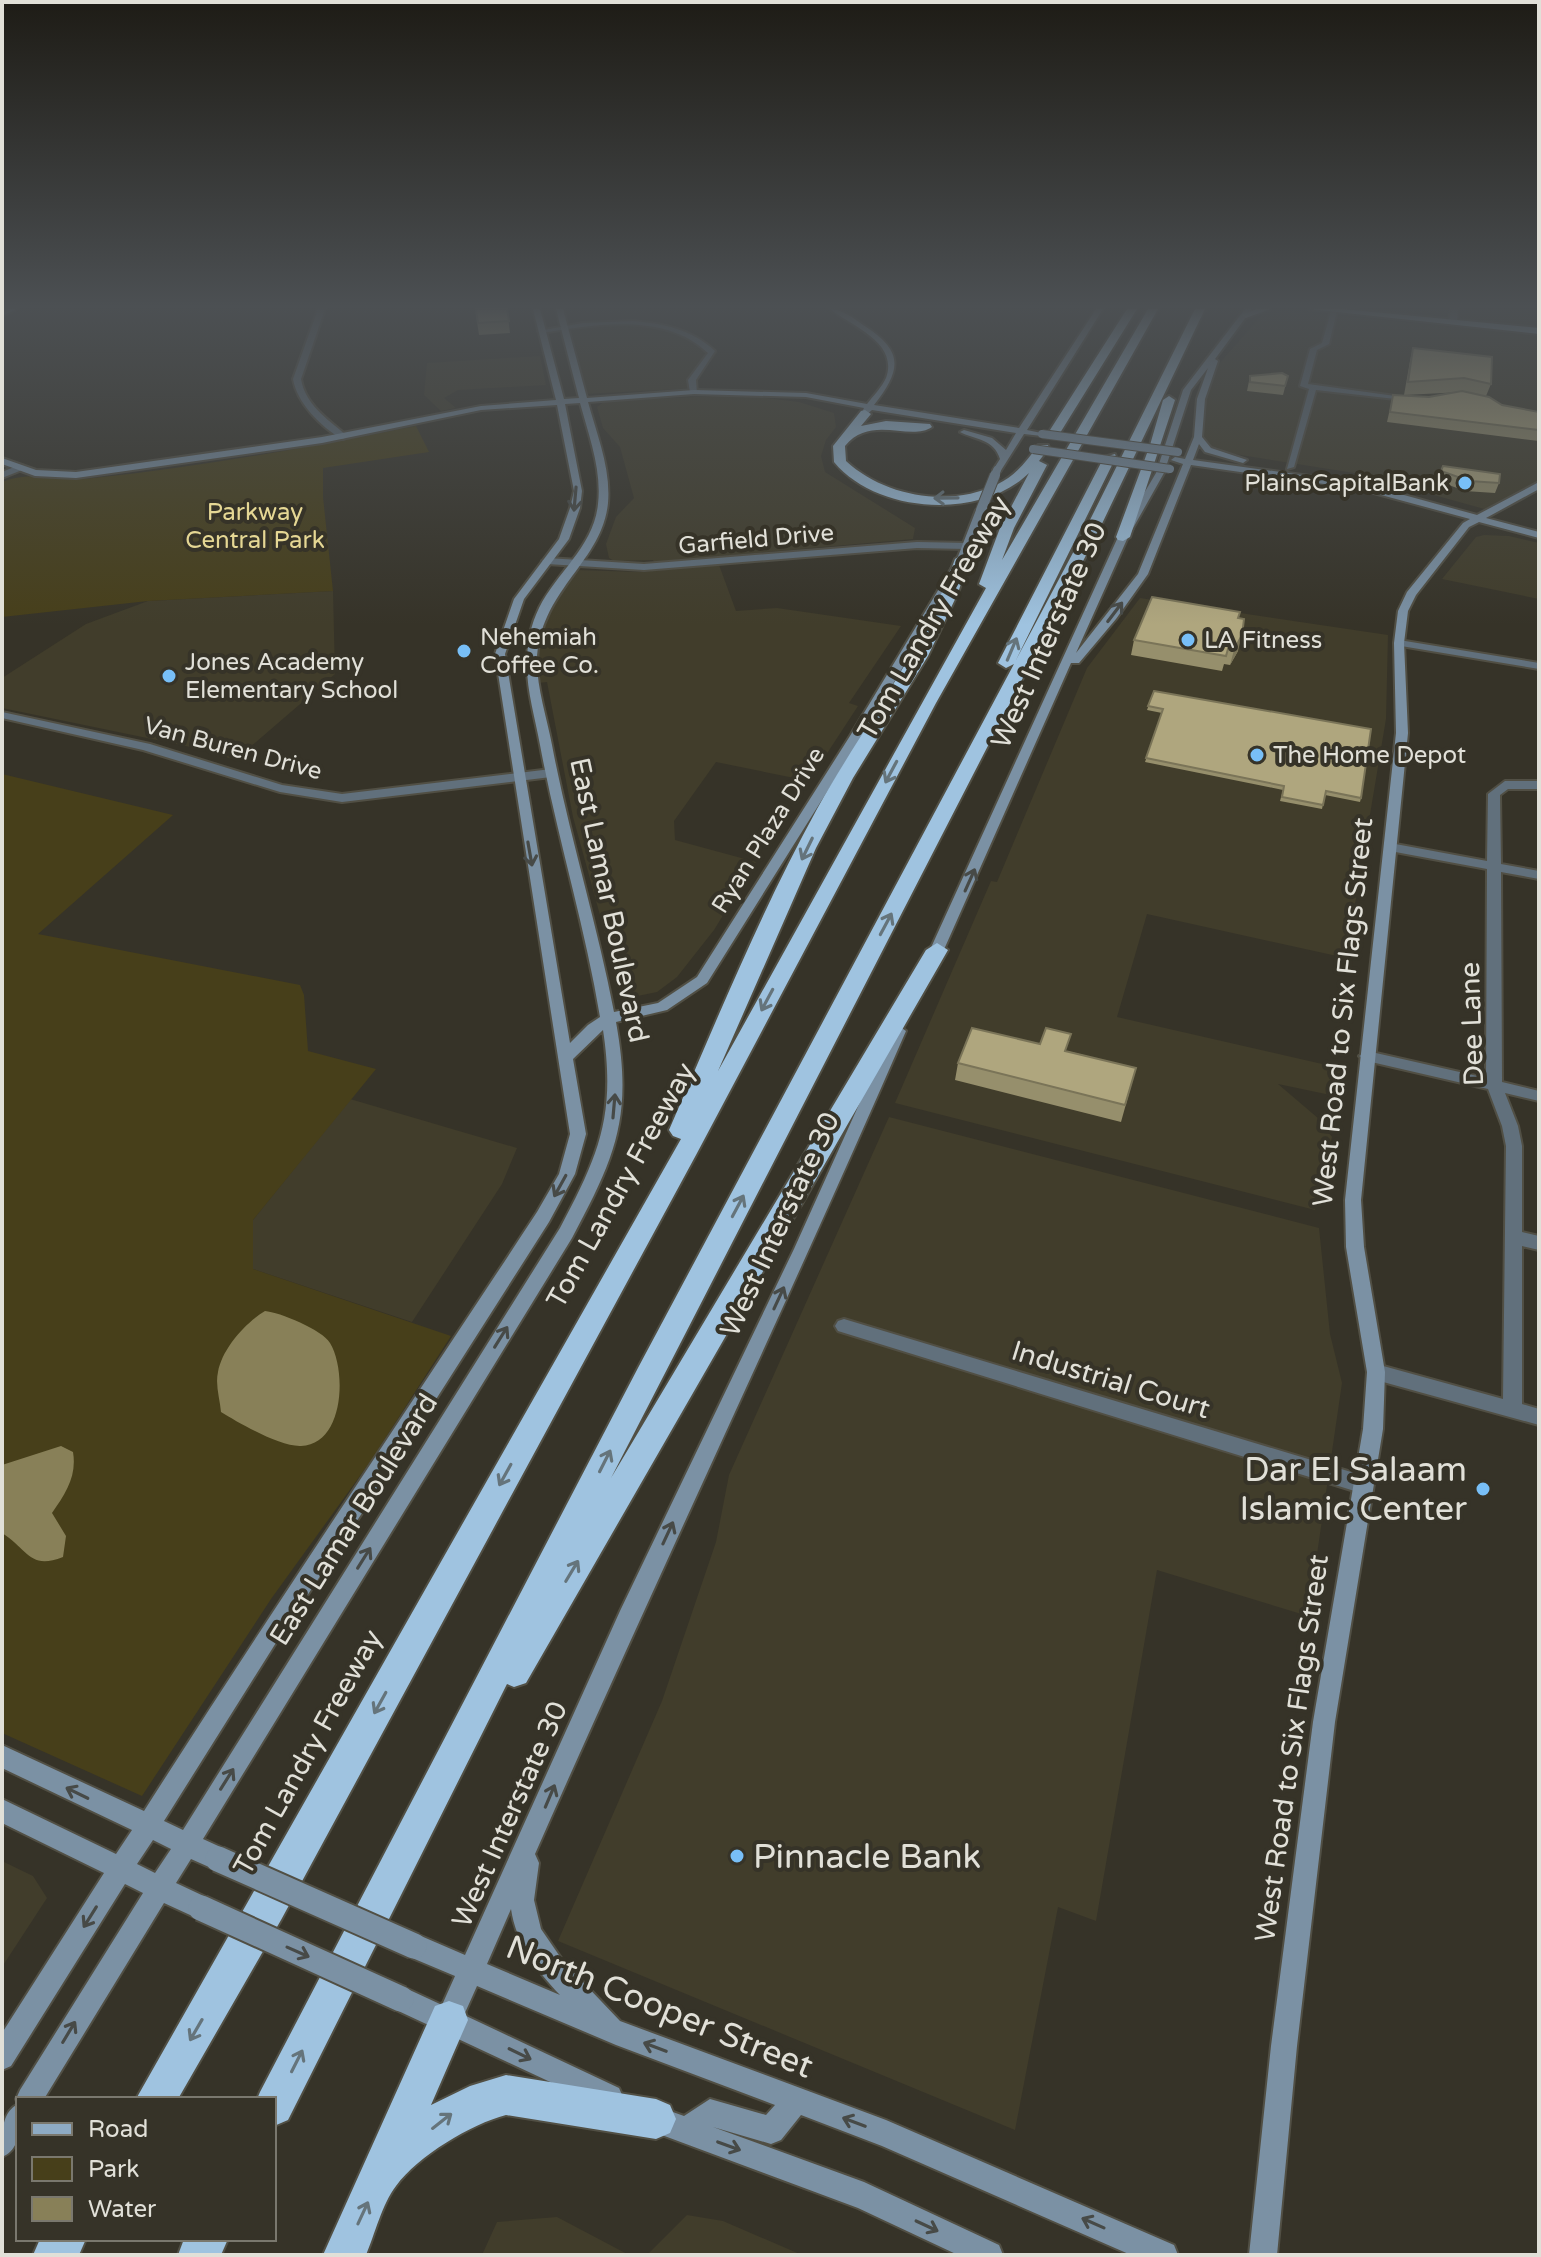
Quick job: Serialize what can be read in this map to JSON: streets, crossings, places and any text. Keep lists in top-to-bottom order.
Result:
{
  "streets": {
    "highway": ["Tom Landry Freeway"],
    "main road": [
      "West Interstate 30",
      "Ryan Plaza Drive",
      "East Lamar Boulevard",
      "West Road to Six Flags Street",
      "North Cooper Street"
    ],
    "street": [
      "Garfield Drive",
      "Van Buren Drive",
      "Dee Lane",
      "Industrial Court"
    ]
  },
  "crossings": [
    ["Garfield Drive", "Ryan Plaza Drive"],
    ["Garfield Drive", "East Lamar Boulevard"],
    ["West Interstate 30", "North Cooper Street"],
    ["Van Buren Drive", "East Lamar Boulevard"],
    ["Ryan Plaza Drive", "East Lamar Boulevard"],
    ["East Lamar Boulevard", "North Cooper Street"],
    ["West Road to Six Flags Street", "Industrial Court"]
  ],
  "one_way": ["West Interstate 30"],
  "parks": ["Parkway Central Park"],
  "places": [
    "PlainsCapitalBank",
    "LA Fitness",
    "Nehemiah Coffee Co.",
    "Jones Academy Elementary School",
    "The Home Depot",
    "Dar El Salaam Islamic Center",
    "Pinnacle Bank"
  ],
  "legend": ["Road", "Park", "Water"]
}
